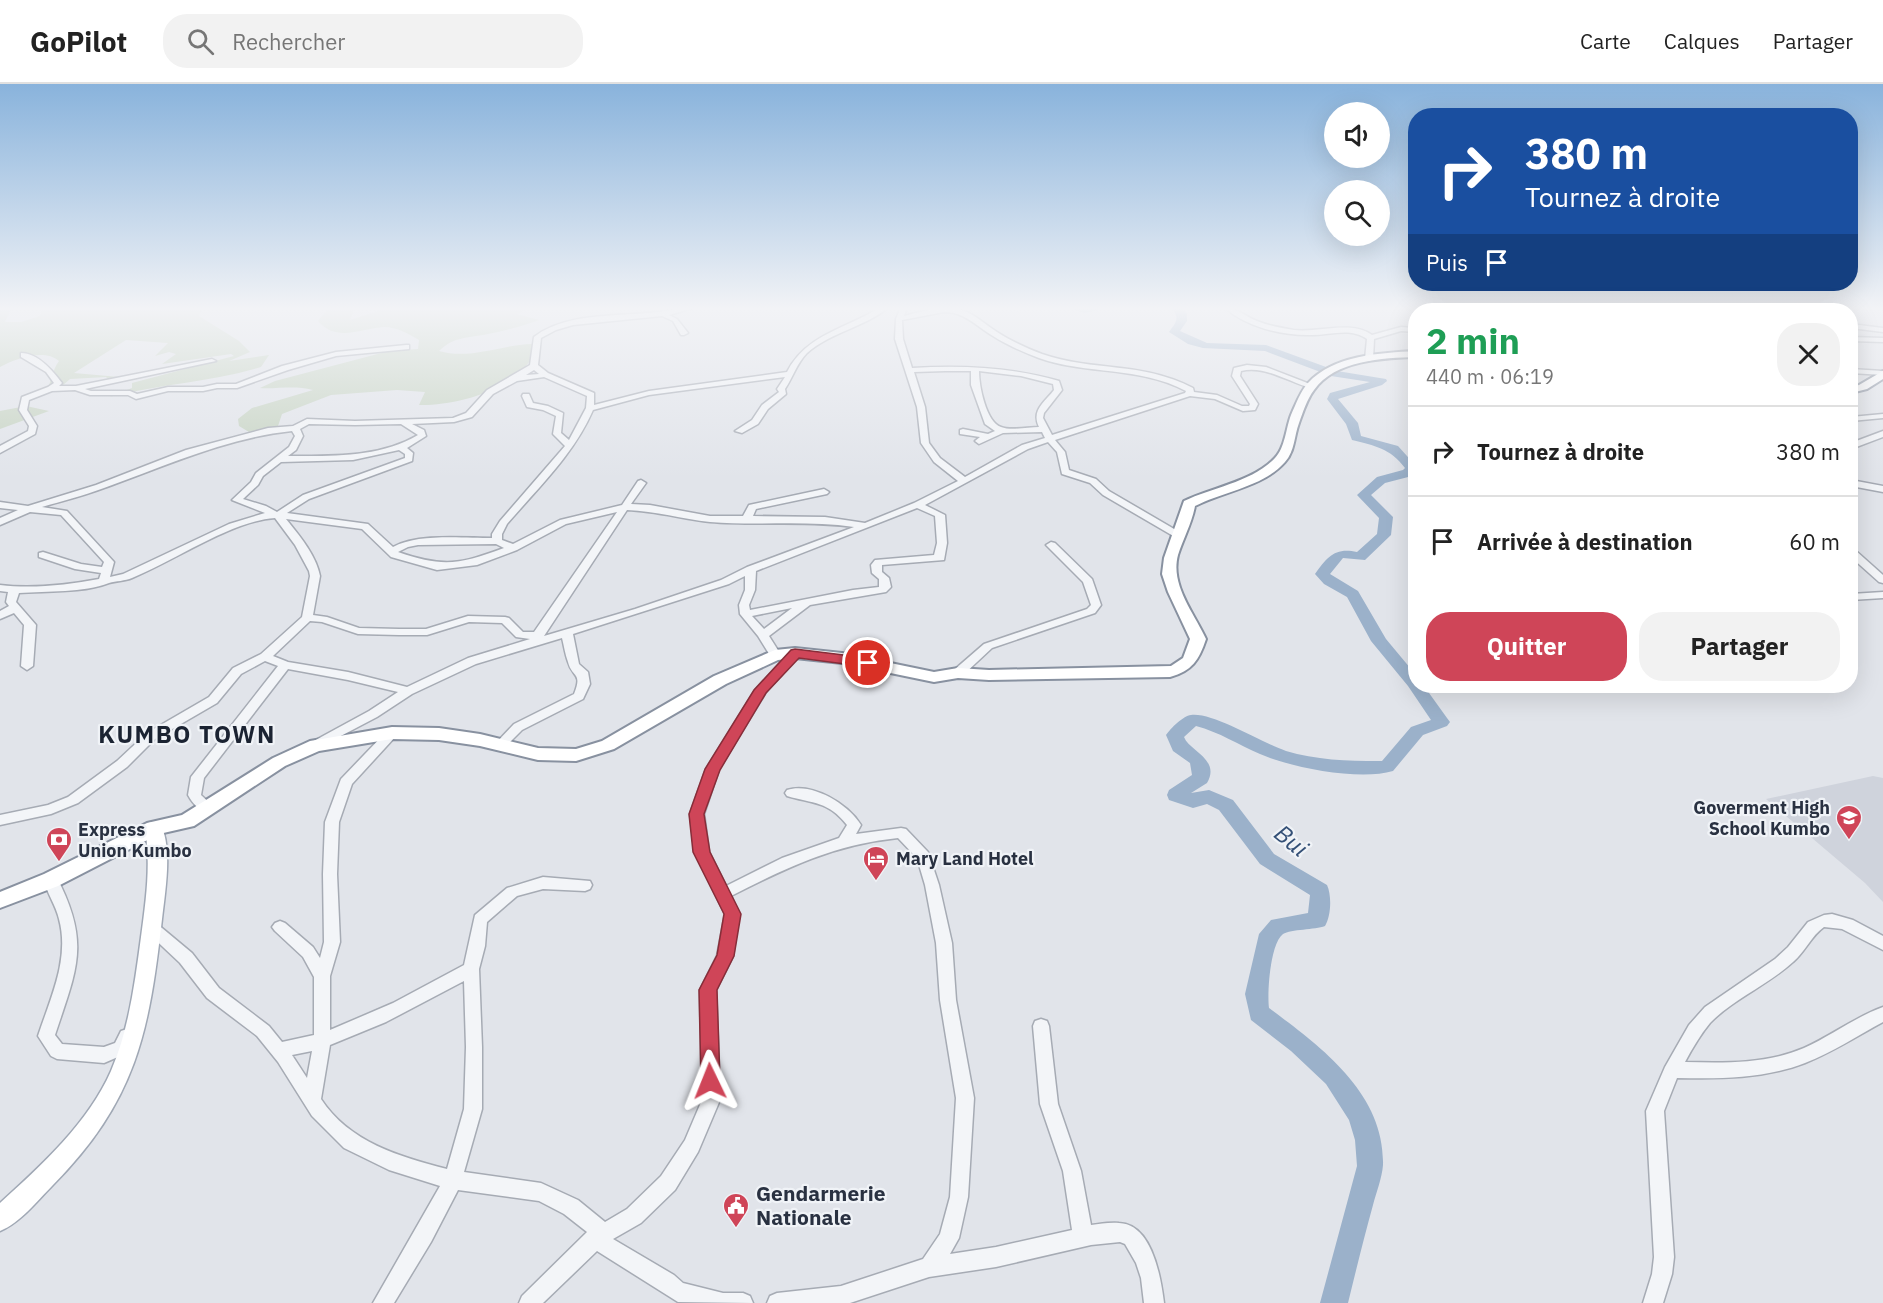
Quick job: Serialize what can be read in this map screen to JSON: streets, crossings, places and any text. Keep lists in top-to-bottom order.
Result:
{
  "districts": ["KUMBO TOWN"],
  "water": ["Bui"],
  "places": {
    "school or university": ["Goverment High School Kumbo"],
    "bank": ["Express Union Kumbo"],
    "hotel": ["Mary Land Hotel"],
    "public building": ["Gendarmerie Nationale"]
  },
  "page": {
    "header": "GoPilot",
    "search": "Rechercher",
    "nav": ["Carte", "Calques", "Partager"],
    "turn": ["380 m", "Tournez à droite"],
    "then": "Puis",
    "heading": ["2 min", "440 m · 06:19"],
    "list": [
      {
        "name": "Tournez à droite",
        "value": "380 m"
      },
      {
        "name": "Arrivée à destination",
        "value": "60 m"
      }
    ],
    "buttons": ["Quitter", "Partager"]
  }
}
